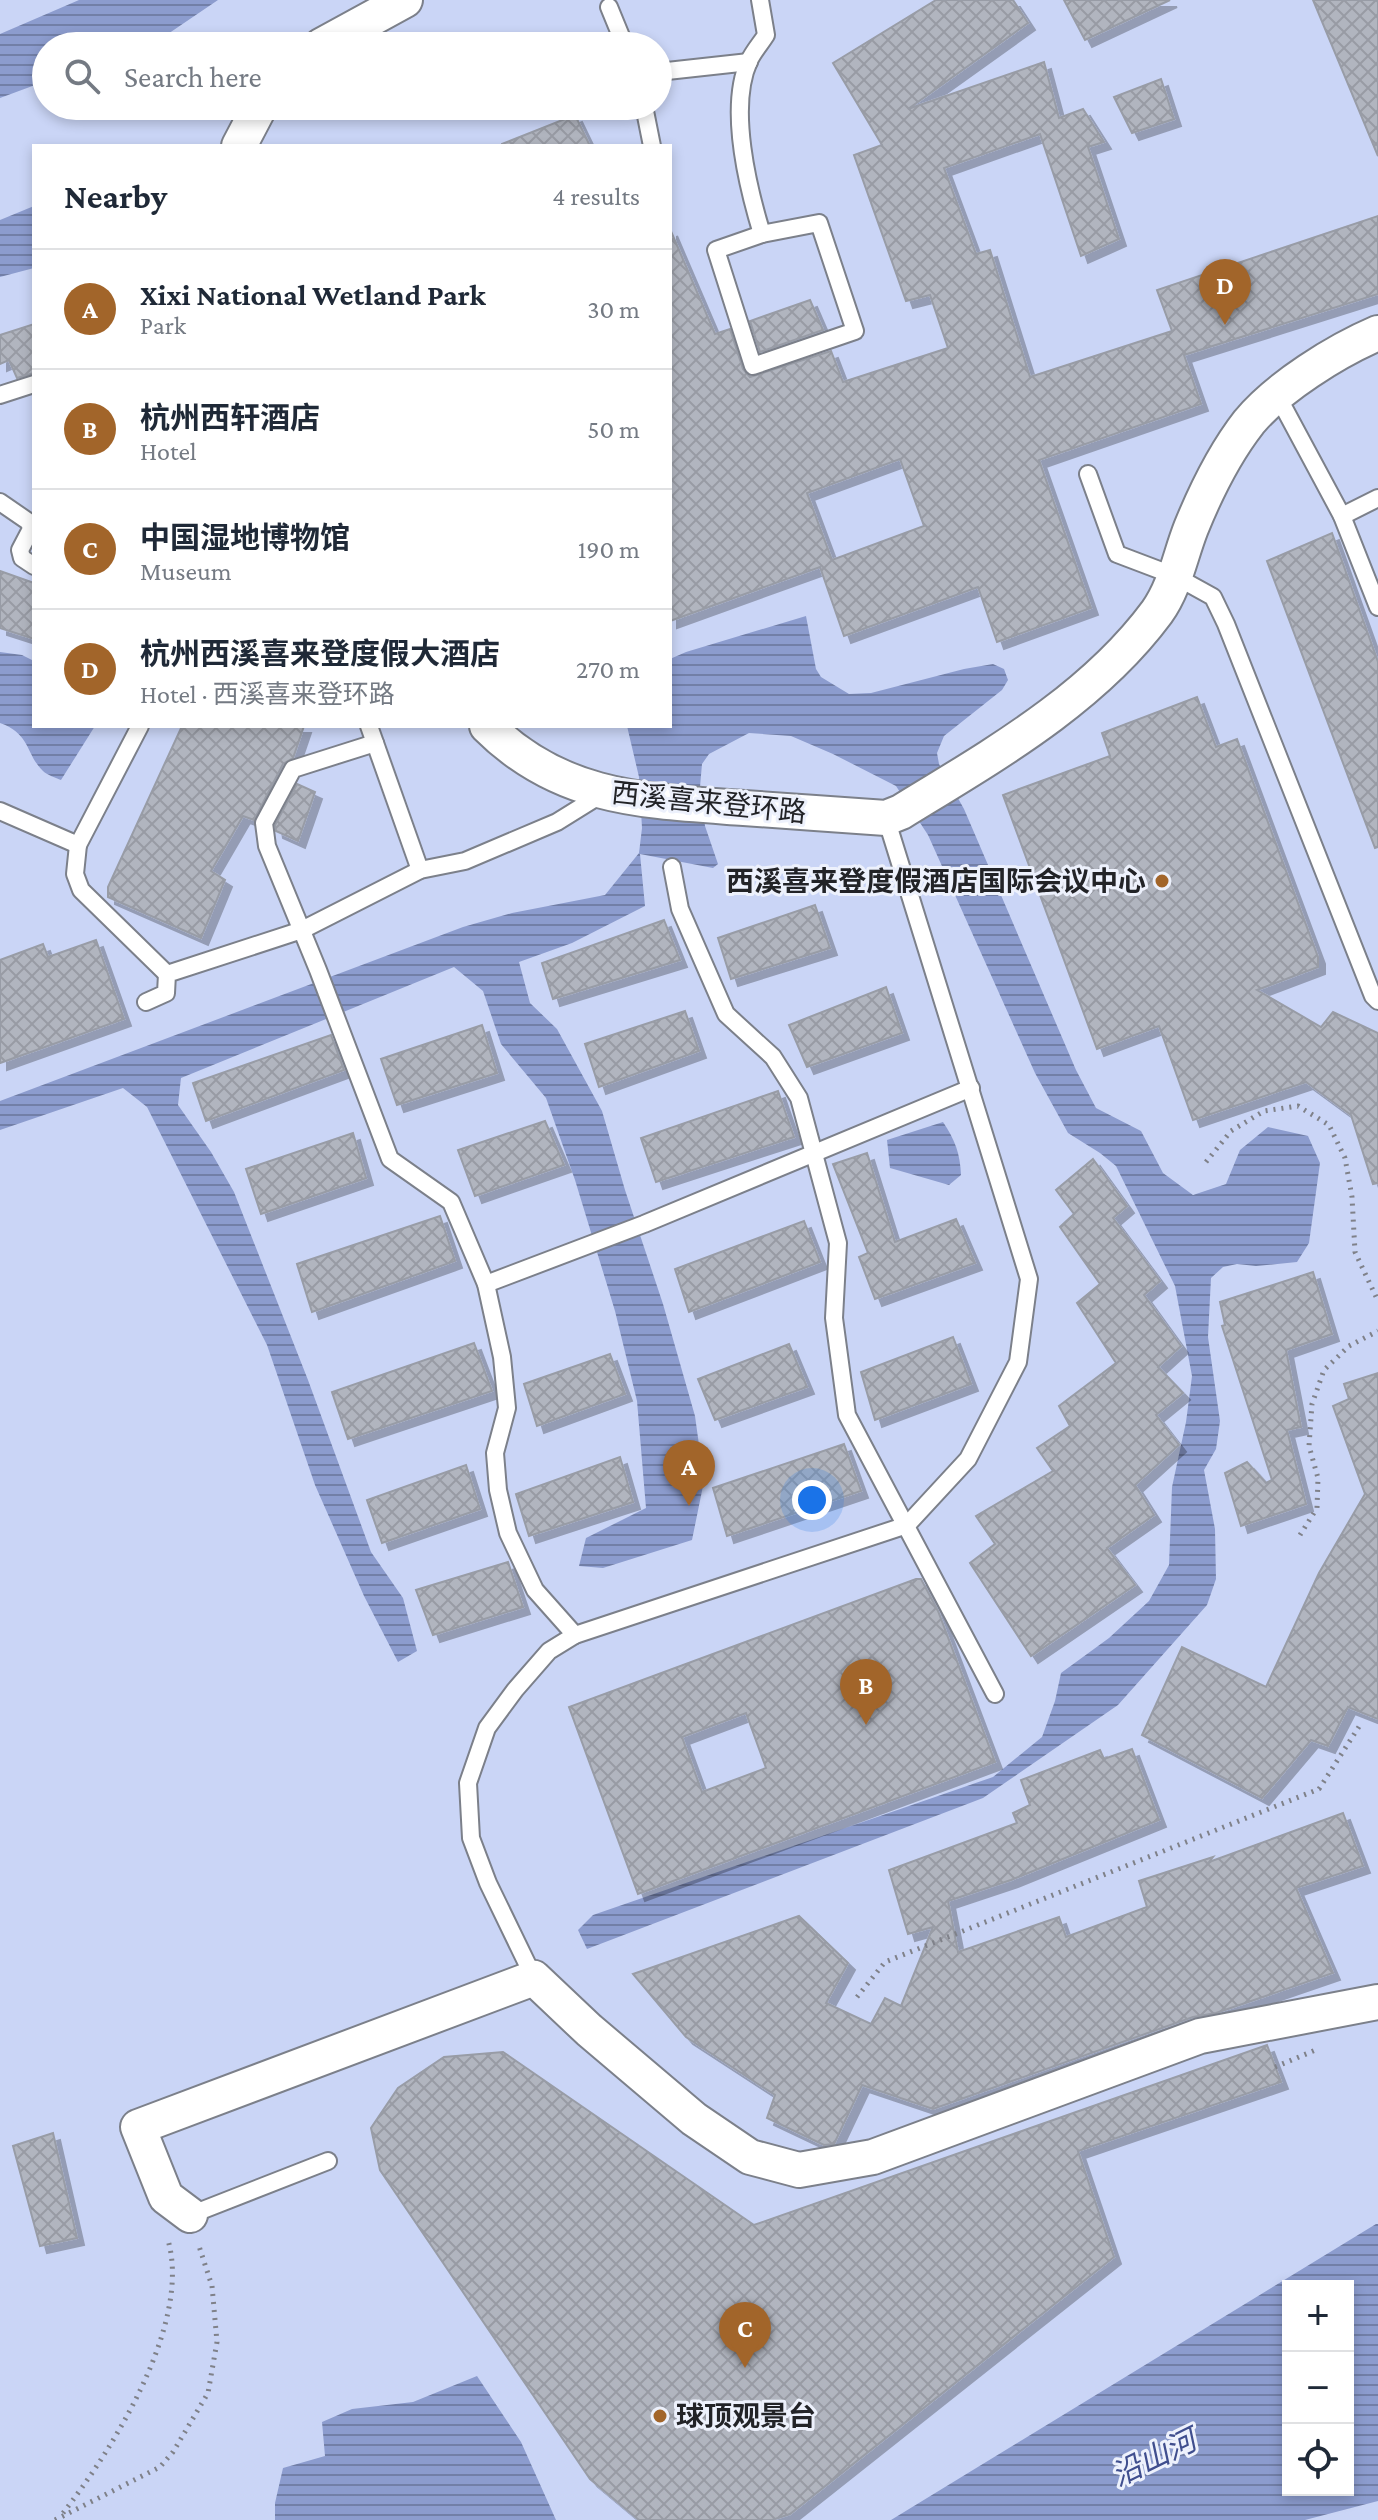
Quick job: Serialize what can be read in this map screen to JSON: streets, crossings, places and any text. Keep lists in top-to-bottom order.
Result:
{
  "streets": {
    "street": ["西溪喜来登环路"]
  },
  "water": ["沿山河"],
  "places": ["西溪喜来登度假酒店国际会议中心", "球顶观景台"],
  "page": {
    "search": "Search here",
    "heading": ["Nearby", "4 results"],
    "list": [
      {
        "mark": "A",
        "name": "Xixi National Wetland Park",
        "note": "Park",
        "value": "30 m"
      },
      {
        "mark": "B",
        "name": "杭州西轩酒店",
        "note": "Hotel",
        "value": "50 m"
      },
      {
        "mark": "C",
        "name": "中国湿地博物馆",
        "note": "Museum",
        "value": "190 m"
      },
      {
        "mark": "D",
        "name": "杭州西溪喜来登度假大酒店",
        "note": "Hotel · 西溪喜来登环路",
        "value": "270 m"
      }
    ],
    "pins": [
      "D",
      "A",
      "B",
      "C"
    ],
    "map_buttons": ["+", "−"]
  }
}
